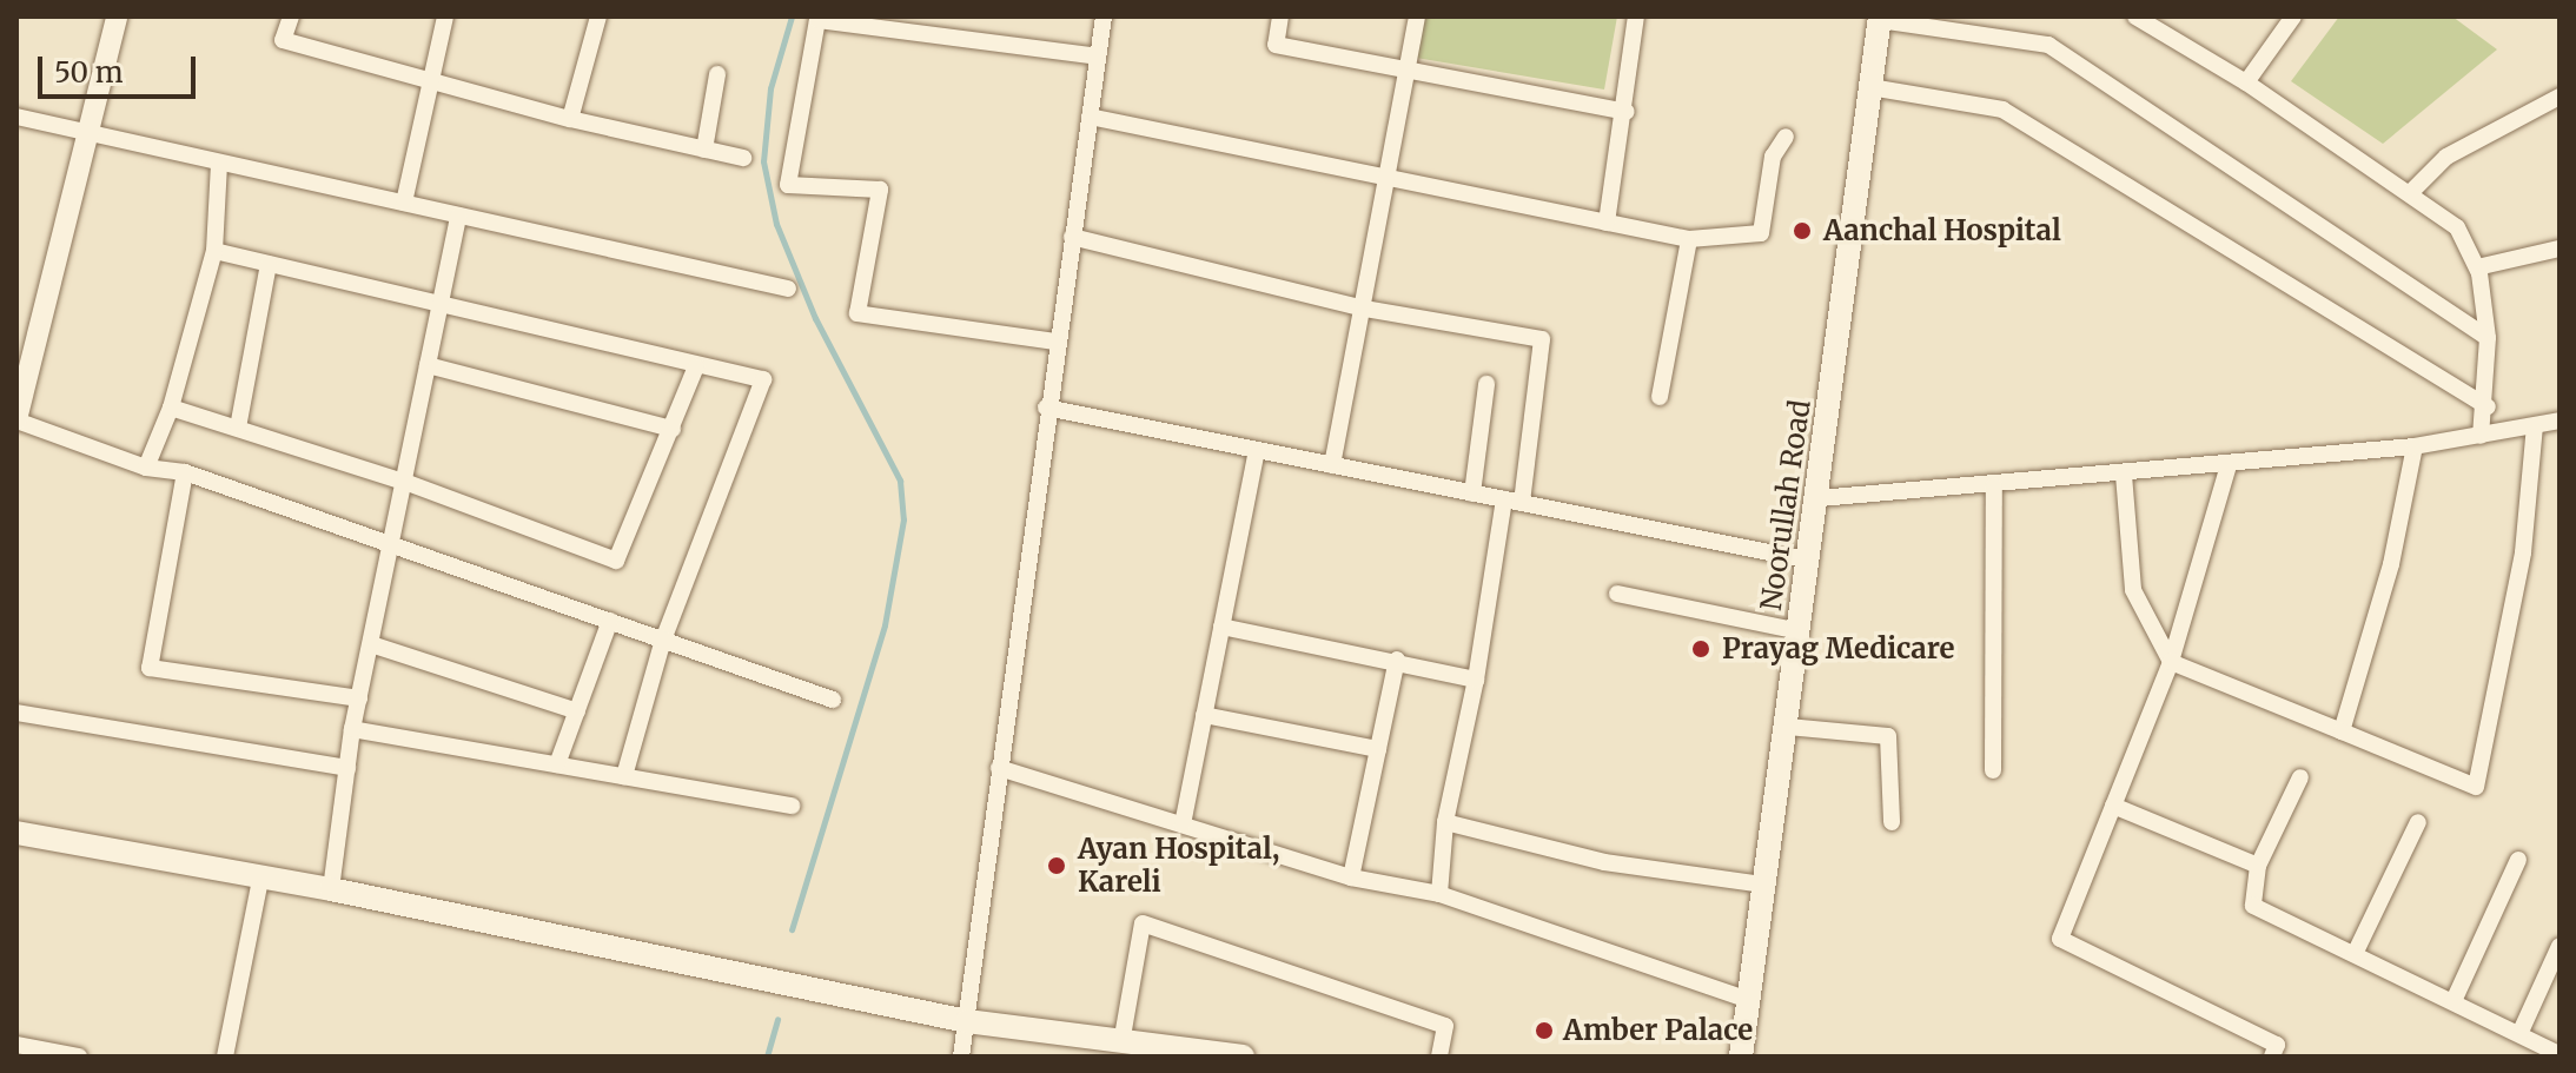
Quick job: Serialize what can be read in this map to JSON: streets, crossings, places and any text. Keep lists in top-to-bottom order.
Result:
{
  "streets": {
    "main road": ["Noorullah Road"]
  },
  "places": [
    "Aanchal Hospital",
    "Prayag Medicare",
    "Ayan Hospital, Kareli",
    "Amber Palace"
  ],
  "scale_bar": "50 m"
}
